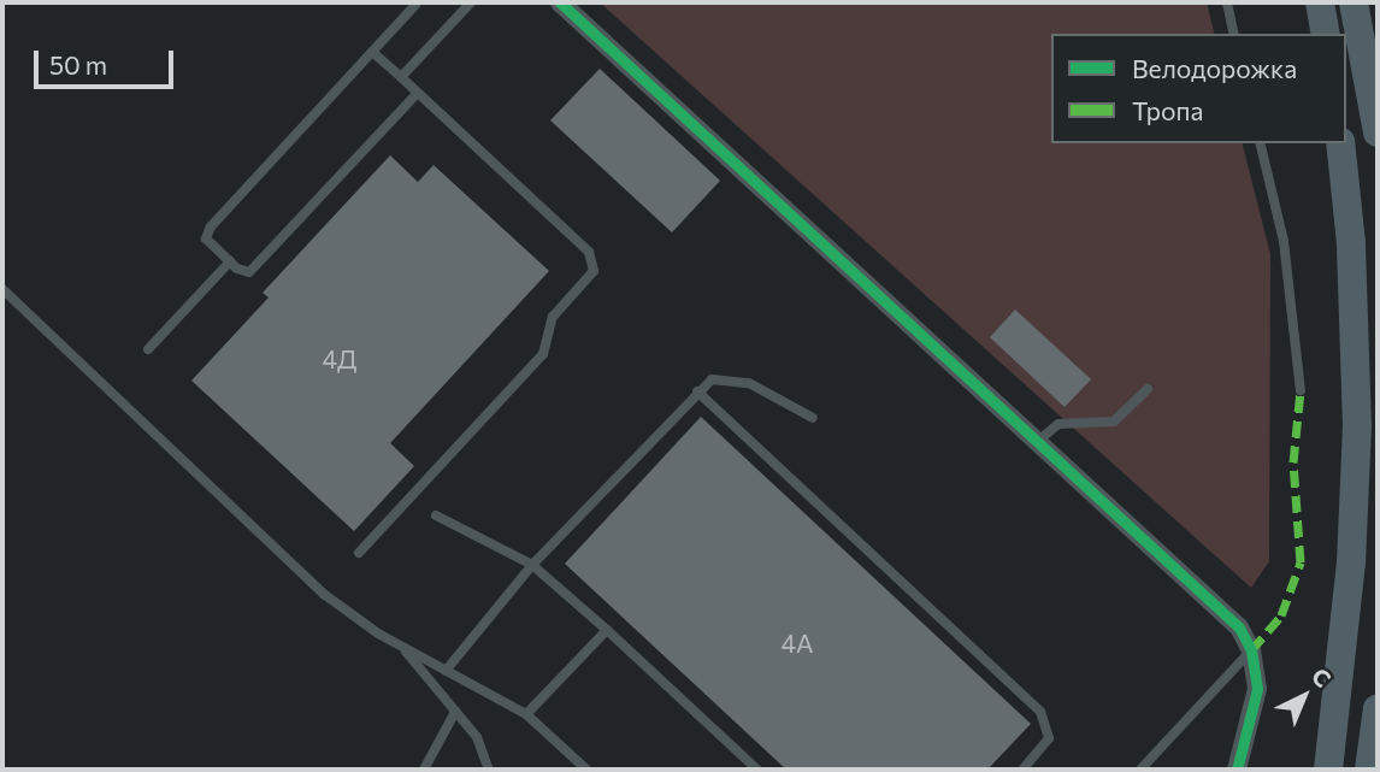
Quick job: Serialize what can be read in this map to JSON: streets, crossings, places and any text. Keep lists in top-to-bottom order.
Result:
{
  "house_numbers": ["4Д", "4А"],
  "legend": ["Велодорожка", "Тропа"],
  "scale_bar": "50 m",
  "north": "top right"
}
